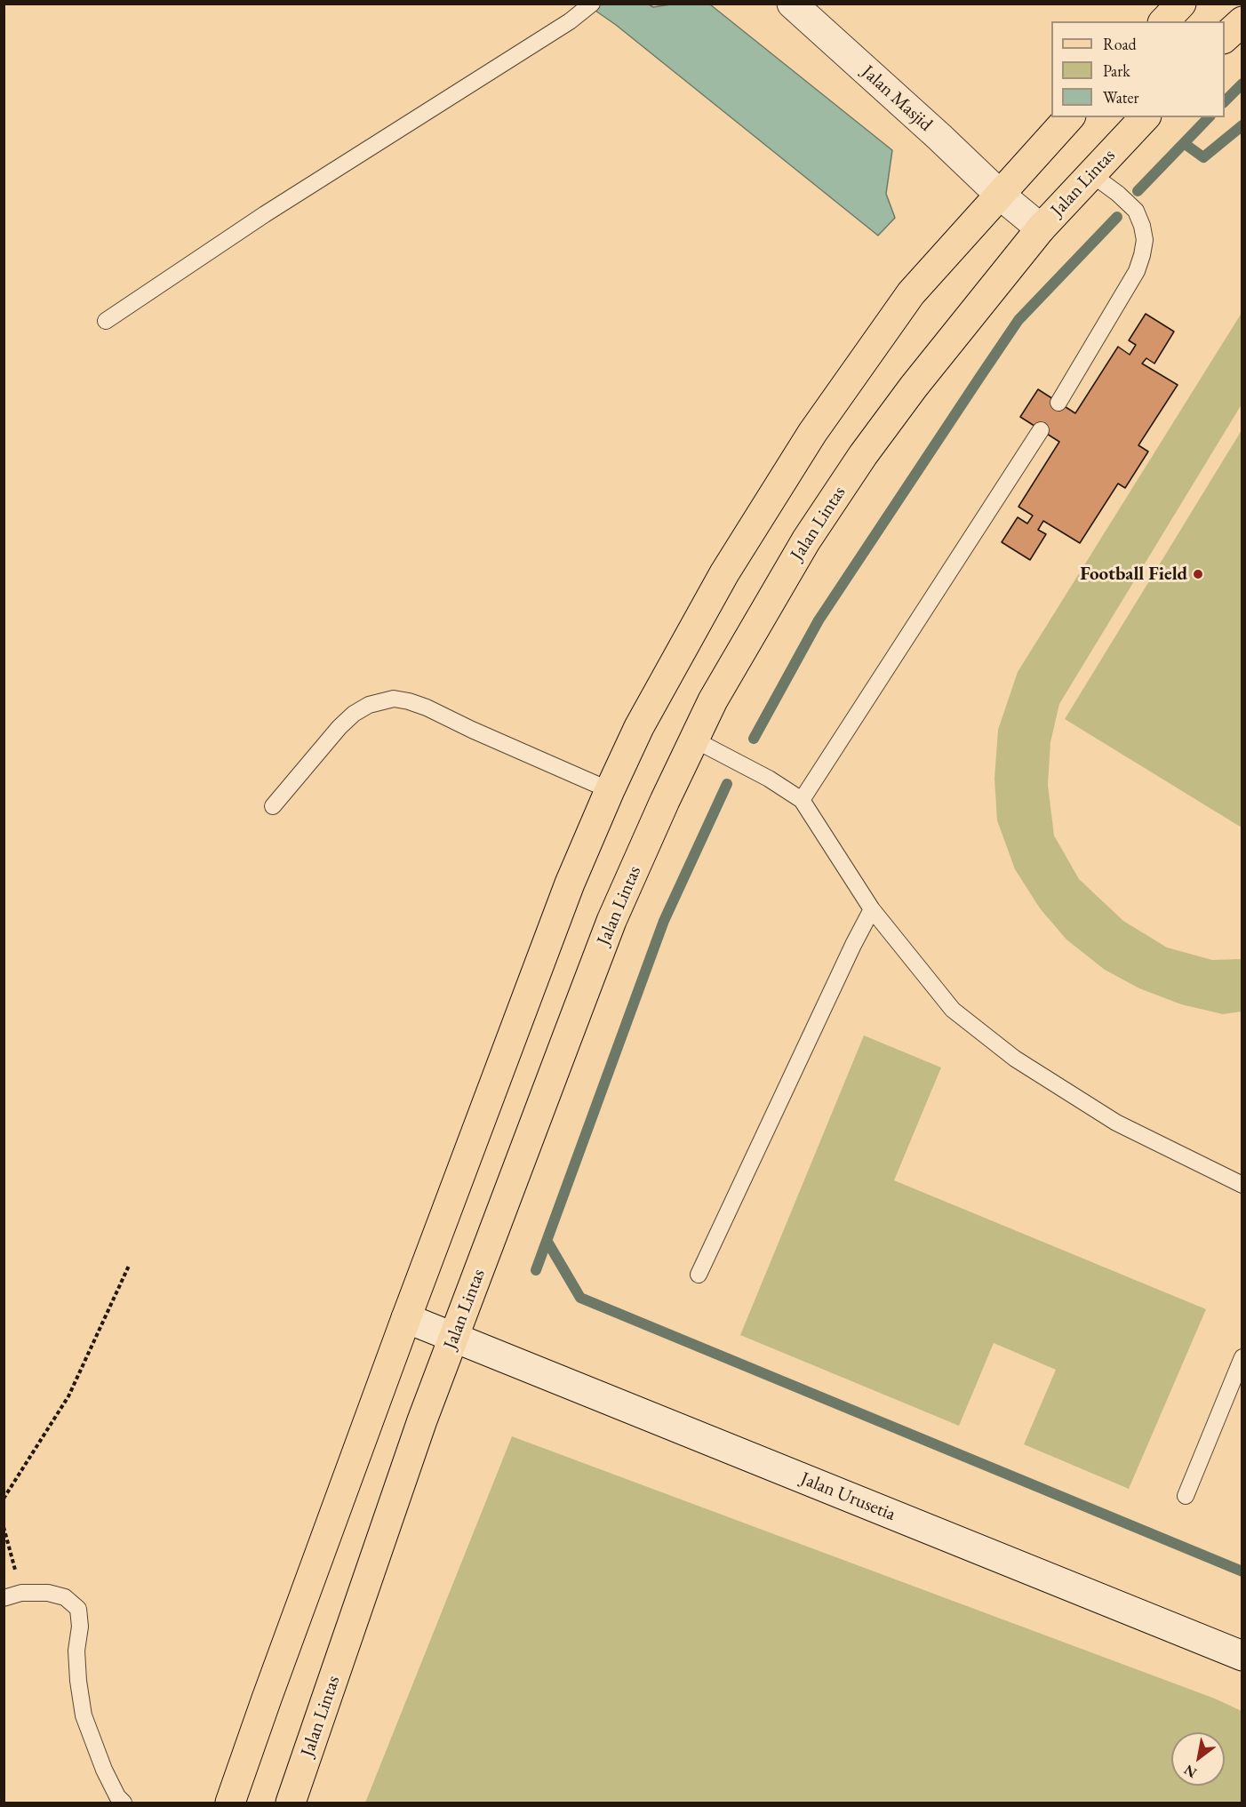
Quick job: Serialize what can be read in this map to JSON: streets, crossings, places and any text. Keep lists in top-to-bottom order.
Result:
{
  "streets": {
    "main road": ["Jalan Masjid", "Jalan Lintas", "Jalan Urusetia"]
  },
  "crossings": [
    ["Jalan Masjid", "Jalan Lintas"],
    ["Jalan Lintas", "Jalan Urusetia"]
  ],
  "places": ["Football Field"],
  "legend": ["Road", "Park", "Water"],
  "north": "bottom left"
}
